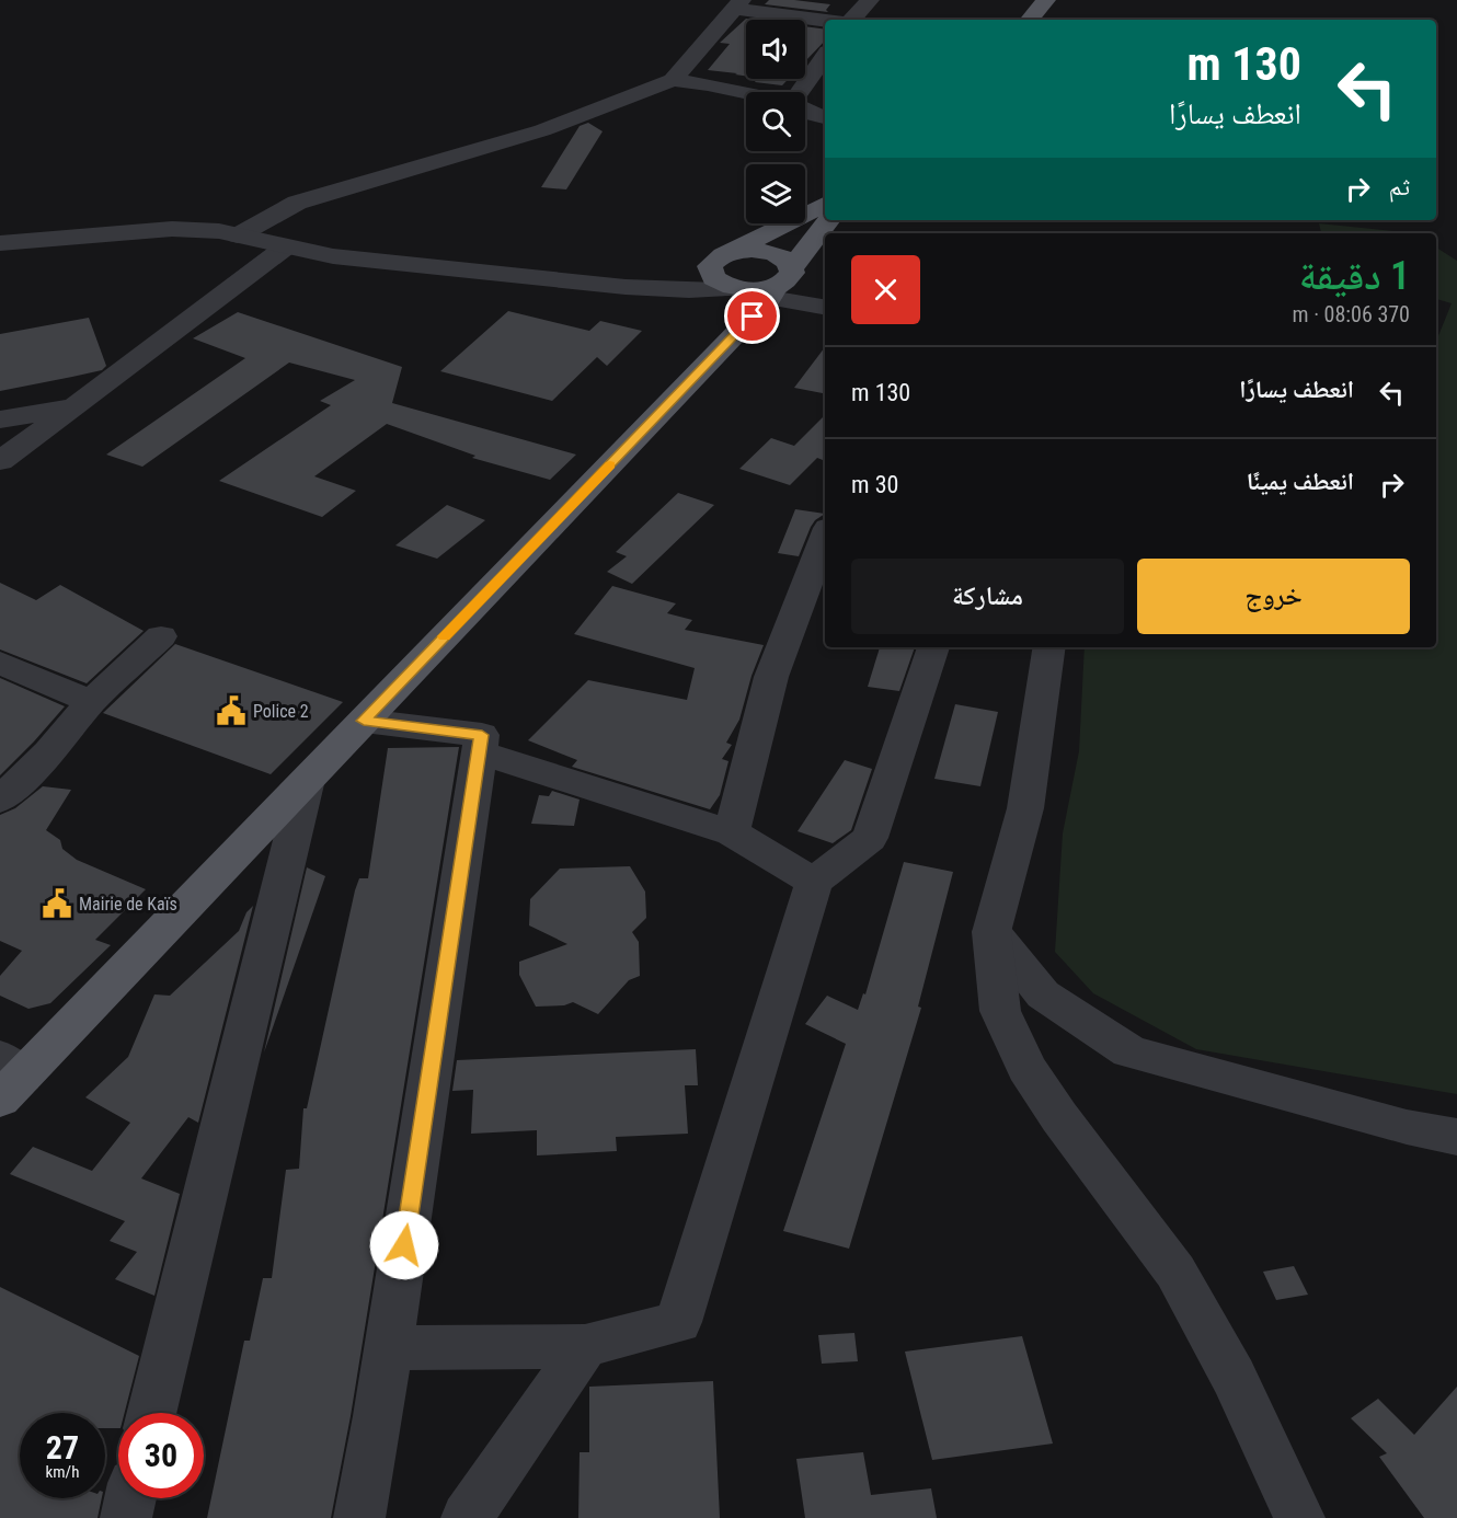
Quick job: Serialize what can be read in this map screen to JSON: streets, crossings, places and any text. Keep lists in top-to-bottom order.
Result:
{
  "places": {
    "public building": ["Police 2", "Mairie de Kaïs"]
  },
  "page": {
    "turn": ["130 m", "انعطف يسارًا"],
    "then": "ثم",
    "heading": ["1 دقيقة", "370 m · 08:06"],
    "list": [
      {
        "name": "انعطف يسارًا",
        "value": "130 m"
      },
      {
        "name": "انعطف يمينًا",
        "value": "30 m"
      }
    ],
    "buttons": ["خروج", "مشاركة"],
    "speed": "27 km/h",
    "limit": "30"
  }
}
